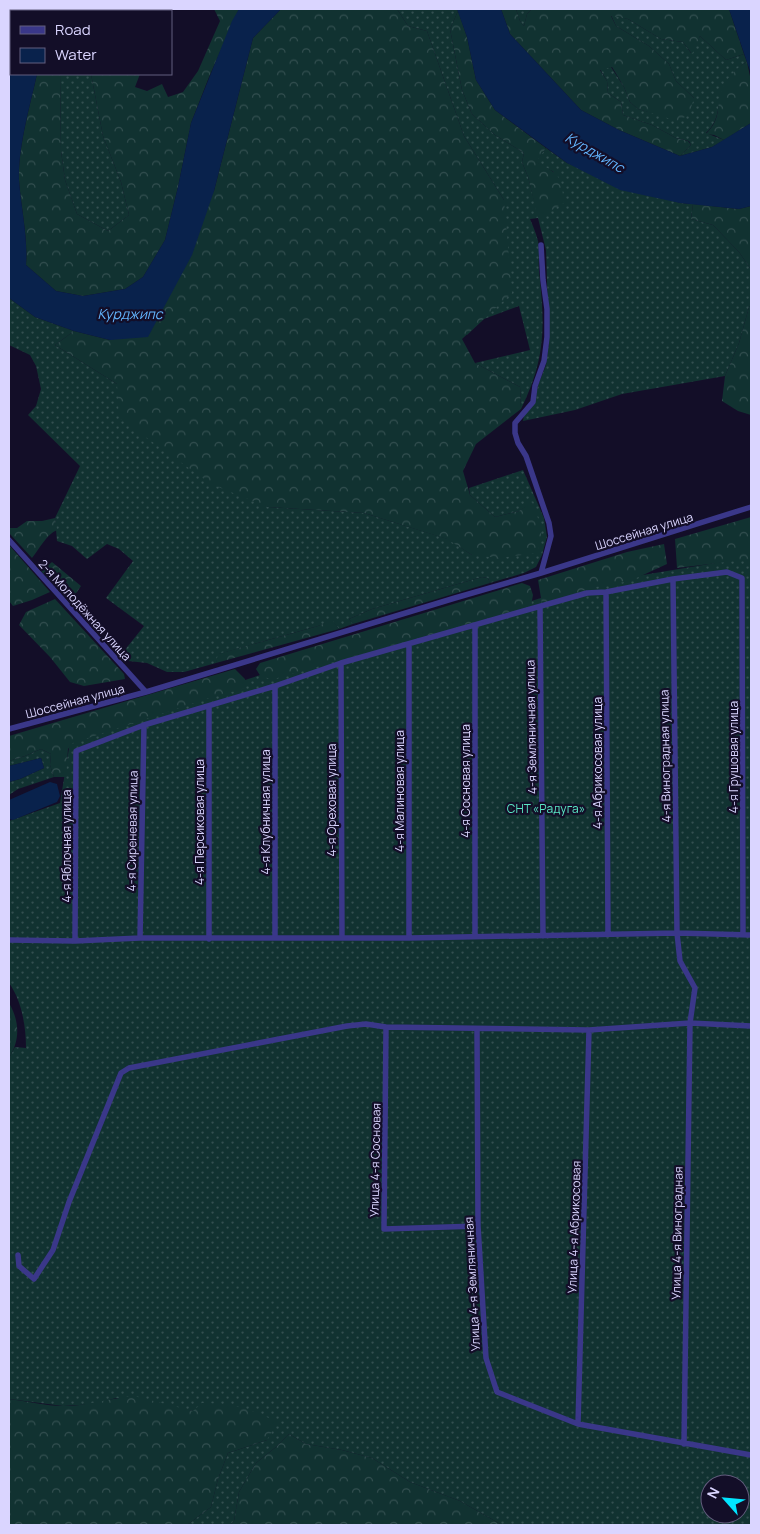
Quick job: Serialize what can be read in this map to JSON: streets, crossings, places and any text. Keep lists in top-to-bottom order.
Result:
{
  "streets": {
    "street": [
      "Шоссейная улица",
      "2-я Молодёжная улица",
      "4-я Земляничная улица",
      "4-я Виноградная улица",
      "4-я Грушовая улица",
      "4-я Абрикосовая улица",
      "4-я Сосновая улица",
      "4-я Малиновая улица",
      "4-я Ореховая улица",
      "4-я Клубничная улица",
      "4-я Персиковая улица",
      "4-я Сиреневая улица",
      "4-я Яблочная улица",
      "Улица 4-я Сосновая",
      "Улица 4-я Абрикосовая",
      "Улица 4-я Виноградная",
      "Улица 4-я Земляничная"
    ]
  },
  "crossings": [
    ["Шоссейная улица", "2-я Молодёжная улица"],
    ["4-я Виноградная улица", "4-я Грушовая улица"],
    ["4-я Виноградная улица", "Улица 4-я Виноградная"],
    ["4-я Сиреневая улица", "4-я Яблочная улица"],
    ["Улица 4-я Сосновая", "Улица 4-я Земляничная"],
    ["Улица 4-я Абрикосовая", "Улица 4-я Земляничная"],
    ["Улица 4-я Виноградная", "Улица 4-я Земляничная"]
  ],
  "water": ["Курджипс"],
  "parks": ["СНТ «Радуга»"],
  "legend": ["Road", "Water"],
  "north": "top left"
}
